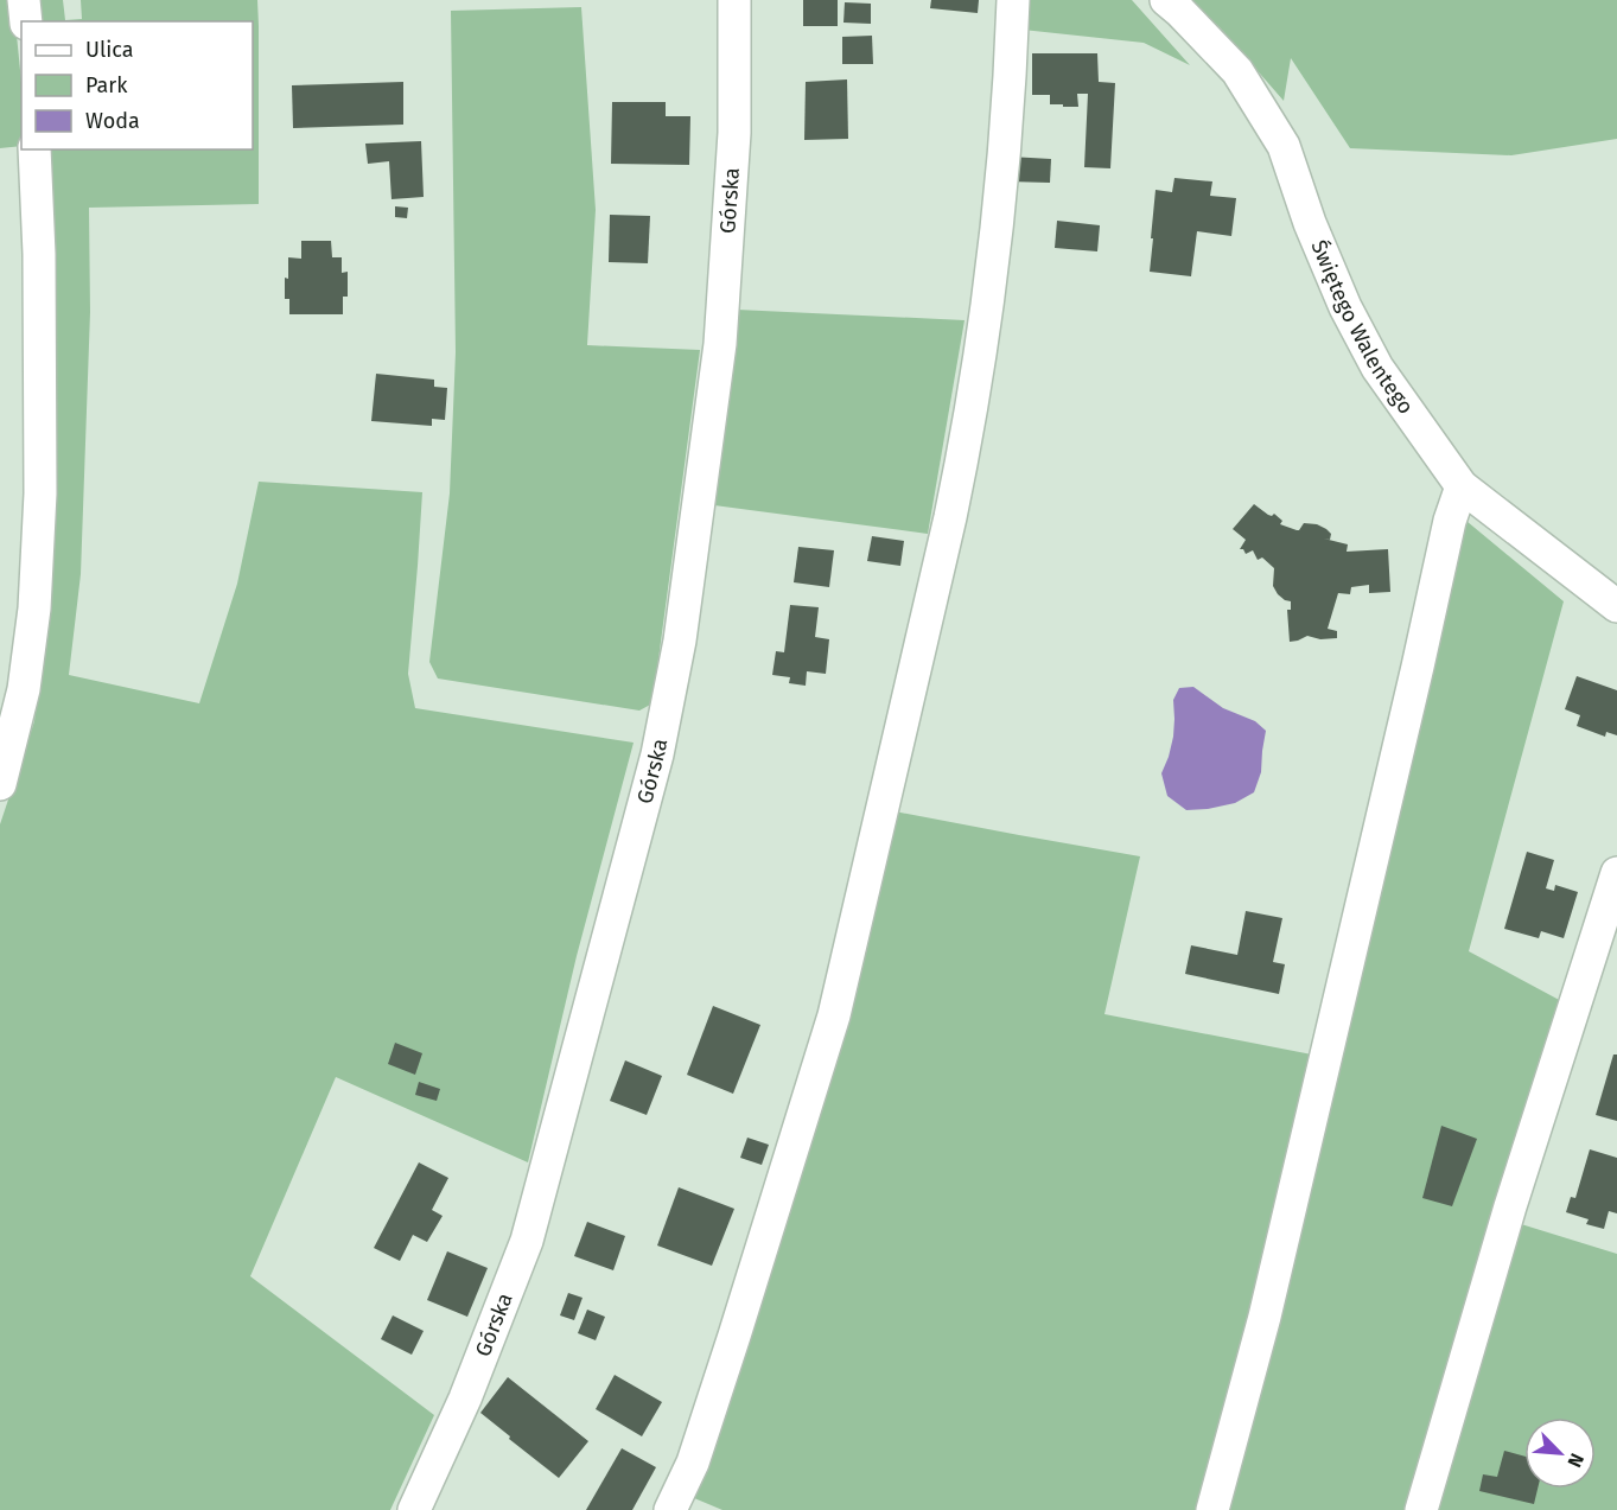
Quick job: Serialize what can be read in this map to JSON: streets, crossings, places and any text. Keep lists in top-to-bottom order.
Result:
{
  "streets": {
    "street": ["Górska", "Świętego Walentego"]
  },
  "legend": ["Ulica", "Park", "Woda"],
  "north": "bottom right"
}
